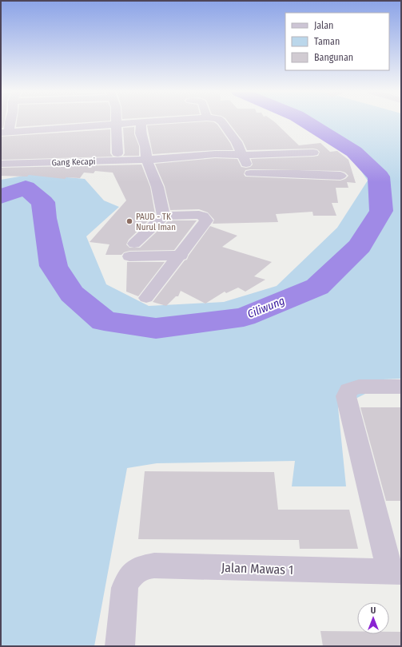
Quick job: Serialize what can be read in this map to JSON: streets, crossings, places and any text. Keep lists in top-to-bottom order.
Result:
{
  "streets": {
    "street": ["Gang Kecapi", "Jalan Mawas 1"]
  },
  "water": ["Ciliwung"],
  "places": ["PAUD - TK Nurul Iman"],
  "legend": ["Jalan", "Taman", "Bangunan"],
  "north": "top"
}
